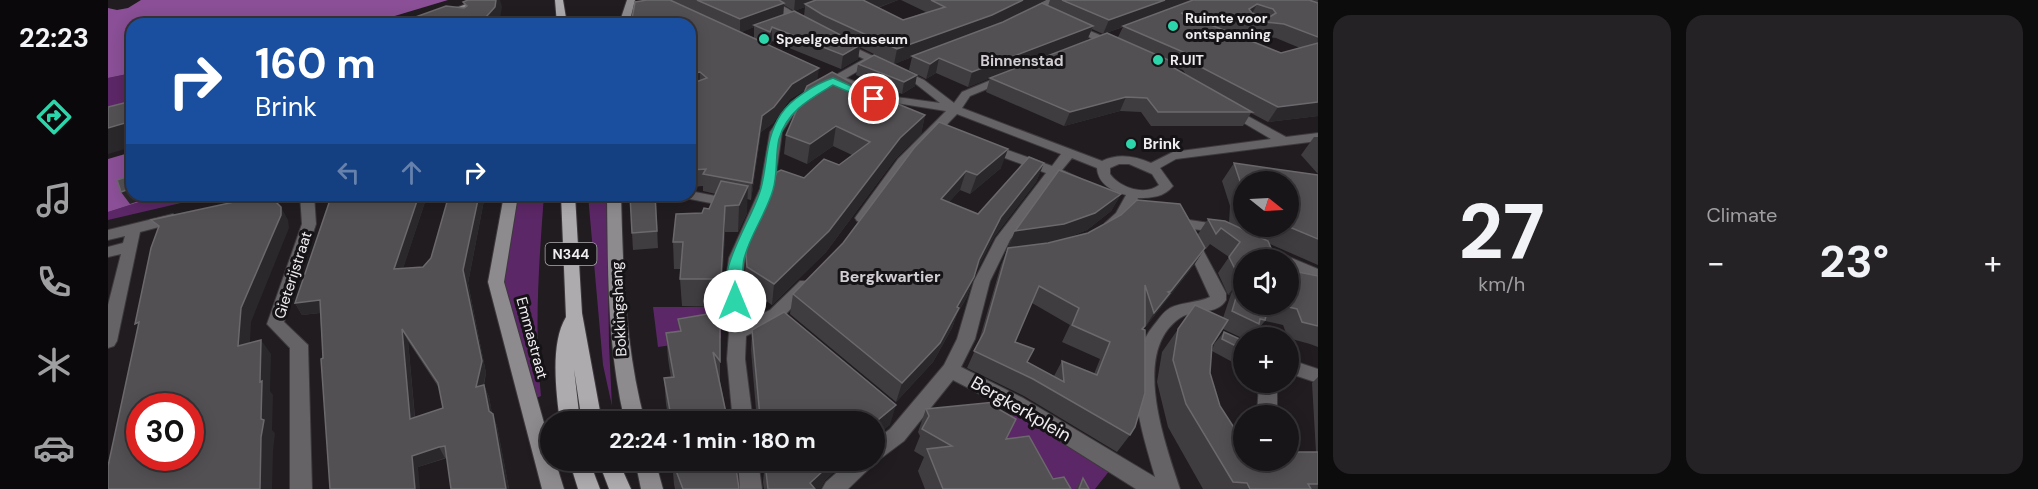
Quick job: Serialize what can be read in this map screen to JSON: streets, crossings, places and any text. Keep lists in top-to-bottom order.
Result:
{
  "streets": {
    "main road": ["N344", "Emmastraat"],
    "street": ["Gieterijstraat", "Bokkingshang", "Bergkerkplein"]
  },
  "districts": ["Binnenstad", "Bergkwartier"],
  "places": [
    "Ruimte voor ontspanning",
    "Speelgoedmuseum",
    "R.UIT",
    "Brink"
  ],
  "north": "right",
  "page": {
    "tabs": "22:23",
    "tile": [
      ["27", "km/h"],
      "Climate"
    ],
    "turn": ["160 m", "Brink"],
    "map_buttons": ["+", "−"],
    "heat": ["−", "23°", "+"],
    "limit": "30",
    "trip": "22:24 · 1 min · 180 m"
  }
}
